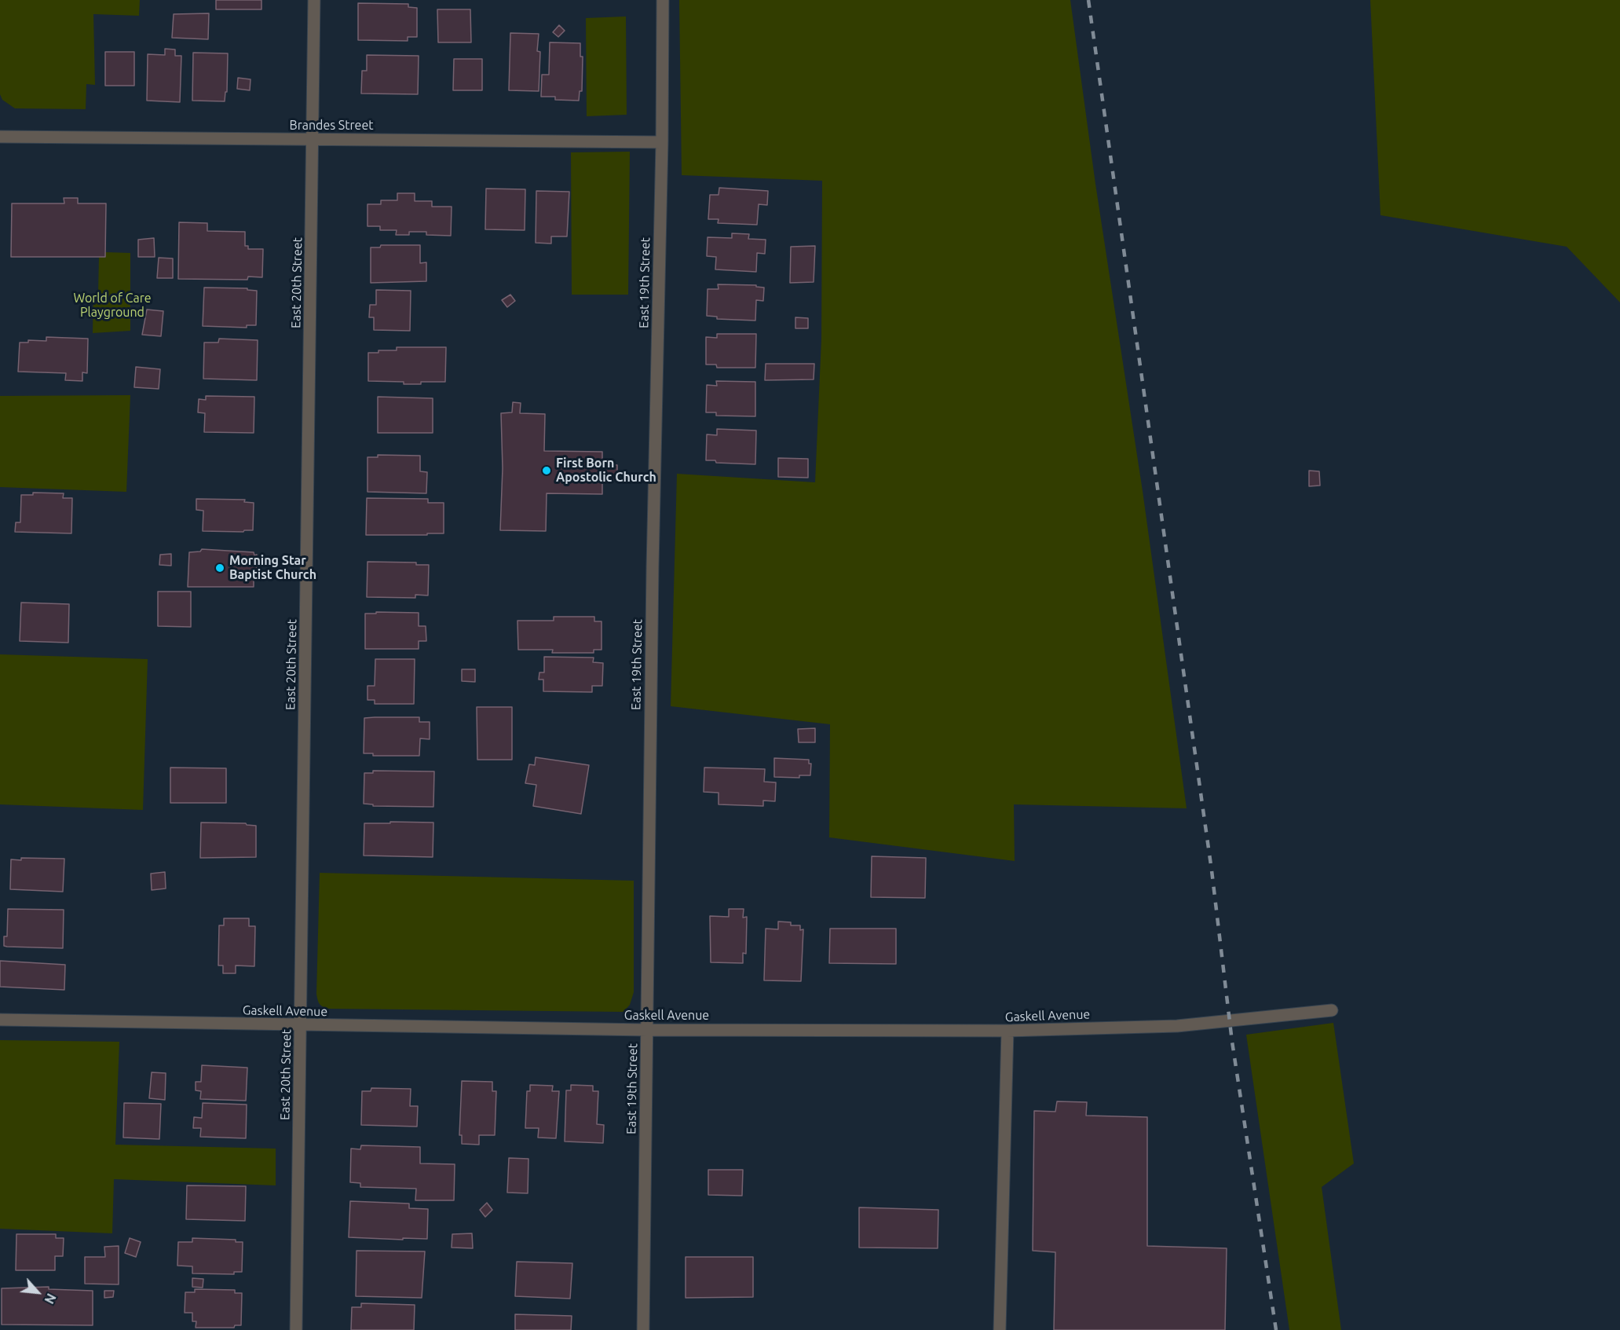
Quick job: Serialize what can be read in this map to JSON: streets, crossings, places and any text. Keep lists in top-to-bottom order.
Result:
{
  "streets": {
    "street": [
      "Brandes Street",
      "East 20th Street",
      "East 19th Street",
      "Gaskell Avenue"
    ]
  },
  "crossings": [
    ["Brandes Street", "East 20th Street"],
    ["Brandes Street", "East 19th Street"],
    ["East 20th Street", "Gaskell Avenue"],
    ["East 19th Street", "Gaskell Avenue"]
  ],
  "parks": ["World of Care Playground"],
  "places": ["First Born Apostolic Church", "Morning Star Baptist Church"],
  "north": "bottom right"
}
